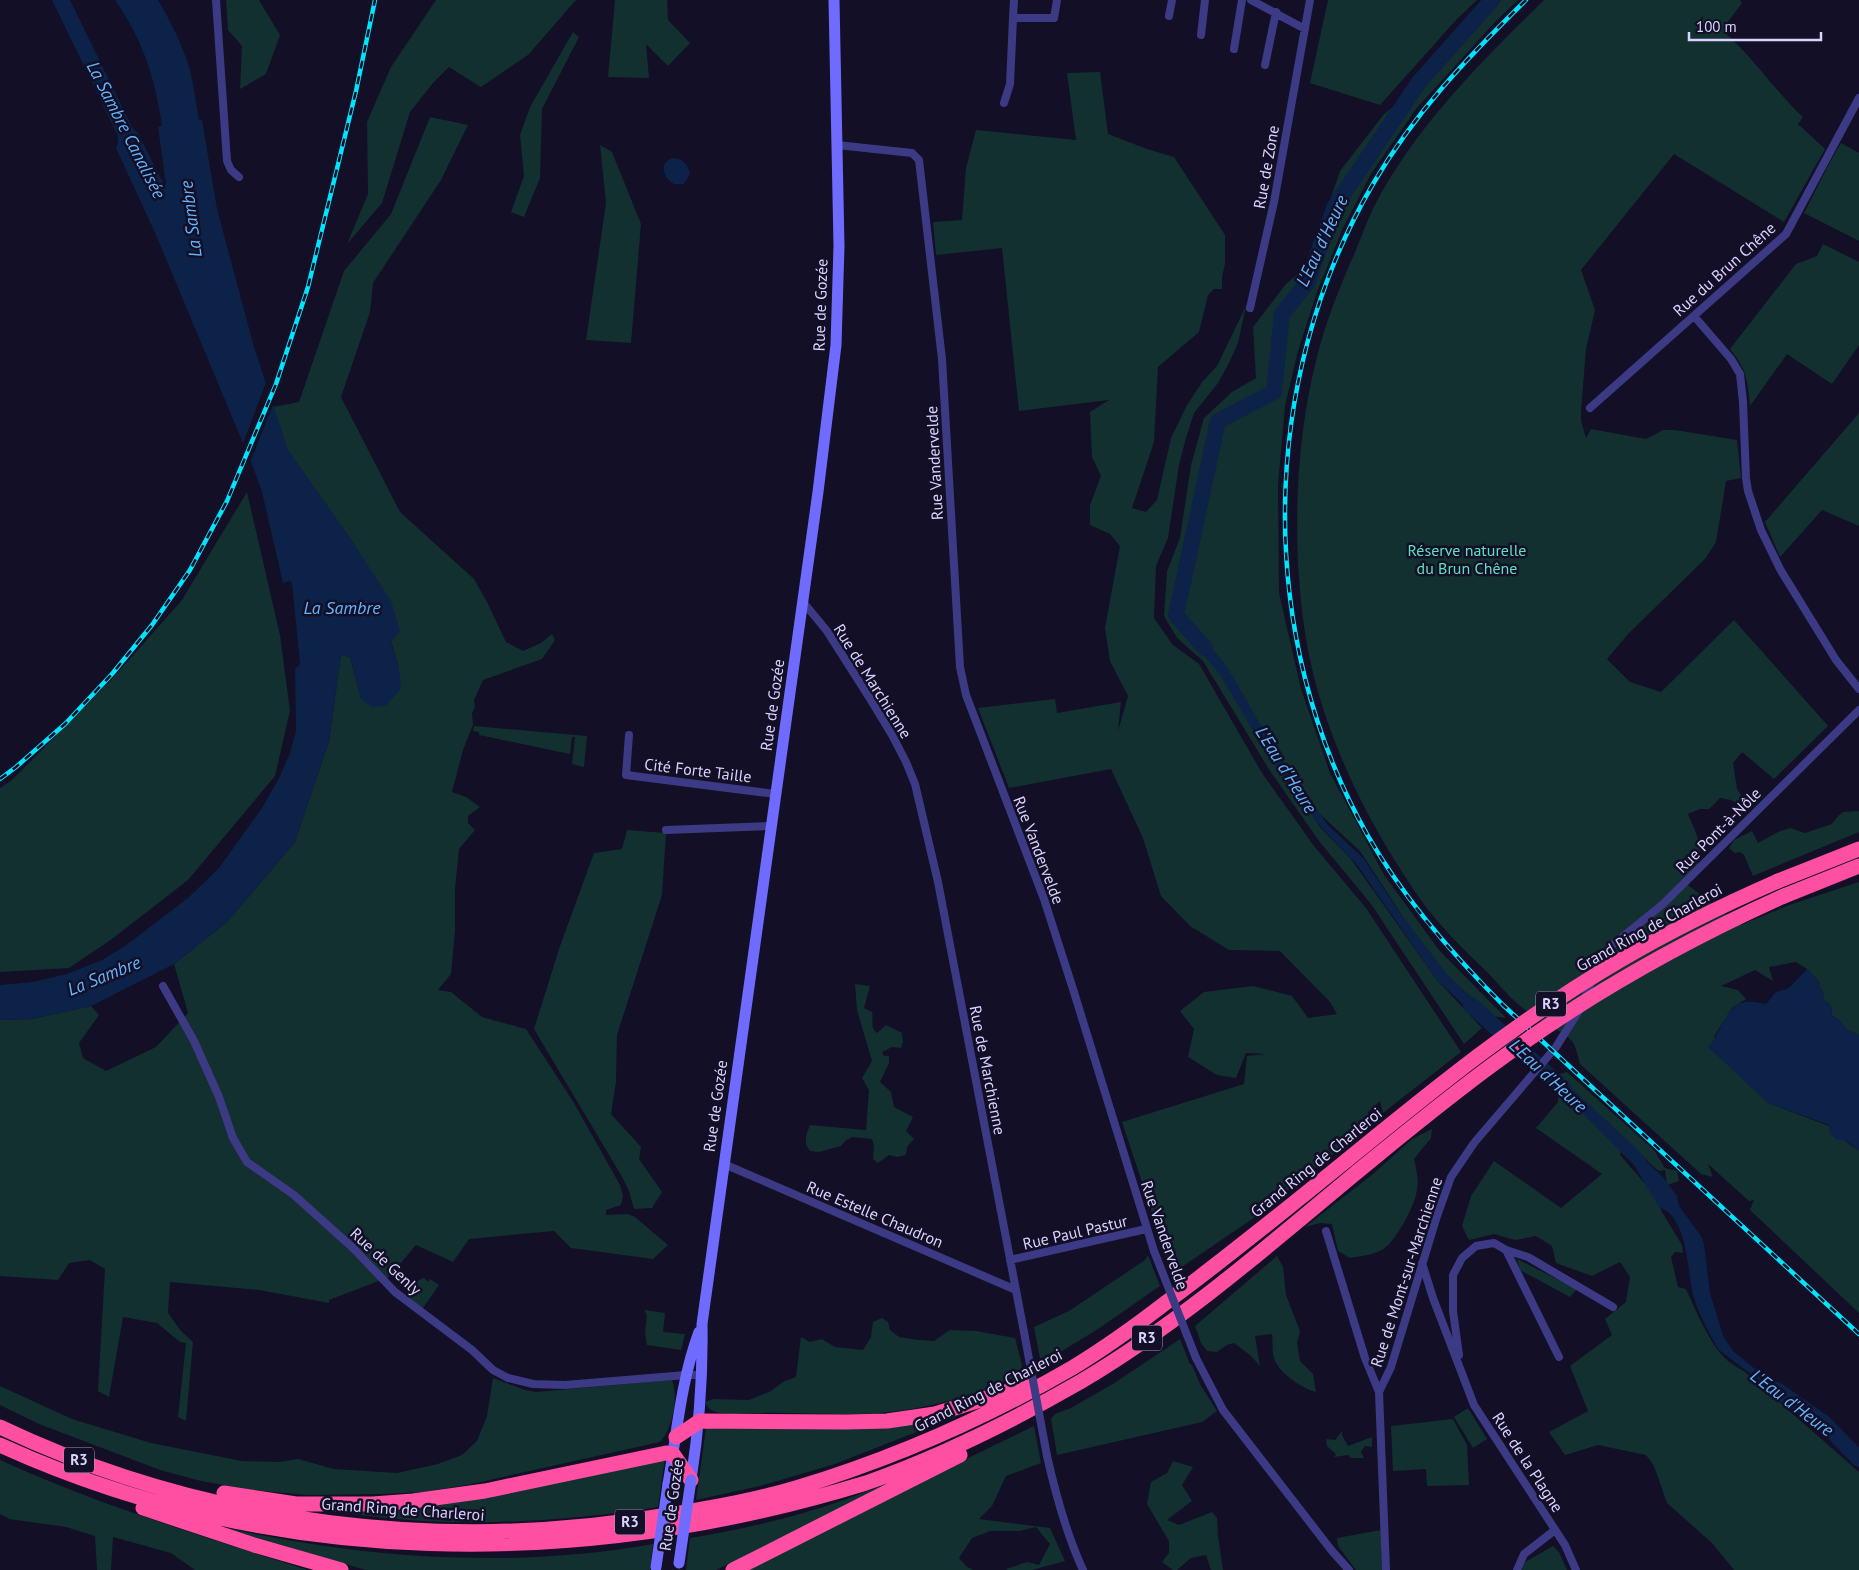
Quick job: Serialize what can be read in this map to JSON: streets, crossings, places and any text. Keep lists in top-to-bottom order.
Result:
{
  "streets": {
    "highway": ["Grand Ring de Charleroi", "R3"],
    "main road": ["Rue de Gozée"],
    "street": [
      "Rue de Zone",
      "Rue du Brun Chêne",
      "Rue Vandervelde",
      "Rue de Marchienne",
      "Cité Forte Taille",
      "Rue Pont-à-Nôle",
      "Rue Estelle Chaudron",
      "Rue Paul Pastur",
      "Rue de Genly",
      "Rue de Mont-sur-Marchienne",
      "Rue de la Plagne"
    ]
  },
  "crossings": [
    ["Rue de Gozée", "Rue Vandervelde"],
    ["Rue de Gozée", "Rue de Marchienne"],
    ["Rue de Gozée", "Cité Forte Taille"],
    ["Rue de Gozée", "Rue Estelle Chaudron"],
    ["Rue de Gozée", "Rue de Genly"],
    ["Rue Vandervelde", "Rue Paul Pastur"],
    ["Rue de Marchienne", "Rue Estelle Chaudron"],
    ["Rue de Marchienne", "Rue Paul Pastur"],
    ["Rue Pont-à-Nôle", "Rue de Mont-sur-Marchienne"],
    ["Rue de Mont-sur-Marchienne", "Rue de la Plagne"]
  ],
  "water": ["La Sambre Canalisée", "La Sambre", "L'Eau d'Heure"],
  "parks": ["Réserve naturelle du Brun Chêne"],
  "scale_bar": "100 m"
}
